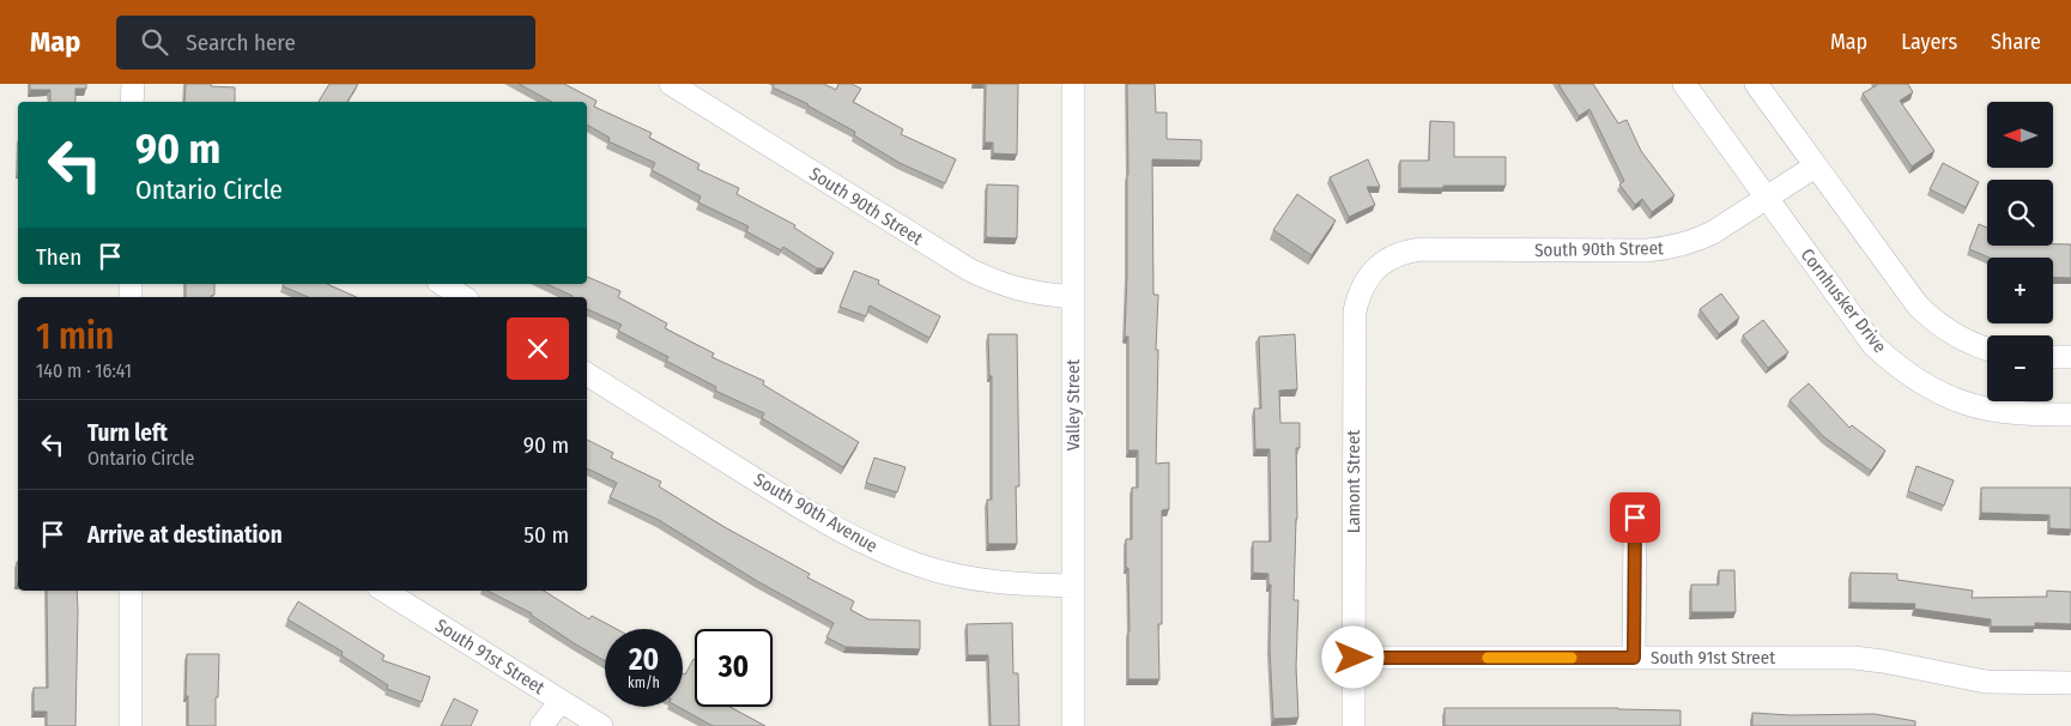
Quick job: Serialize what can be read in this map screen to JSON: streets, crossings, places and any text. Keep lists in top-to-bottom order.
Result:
{
  "streets": {
    "street": [
      "South 90th Street",
      "Cornhusker Drive",
      "Valley Street",
      "Lamont Street",
      "South 90th Avenue",
      "South 91st Street"
    ]
  },
  "crossings": [
    ["South 90th Street", "Cornhusker Drive"],
    ["South 90th Street", "Valley Street"],
    ["South 90th Street", "Lamont Street"],
    ["Valley Street", "South 90th Avenue"],
    ["Lamont Street", "South 91st Street"]
  ],
  "north": "left",
  "page": {
    "header": "Map",
    "search": "Search here",
    "nav": ["Map", "Layers", "Share"],
    "map_buttons": ["+", "−"],
    "turn": ["90 m", "Ontario Circle"],
    "then": "Then",
    "heading": ["1 min", "140 m · 16:41"],
    "list": [
      {
        "name": "Turn left",
        "note": "Ontario Circle",
        "value": "90 m"
      },
      {
        "name": "Arrive at destination",
        "value": "50 m"
      }
    ],
    "speed": "20 km/h",
    "limit": "30"
  }
}
